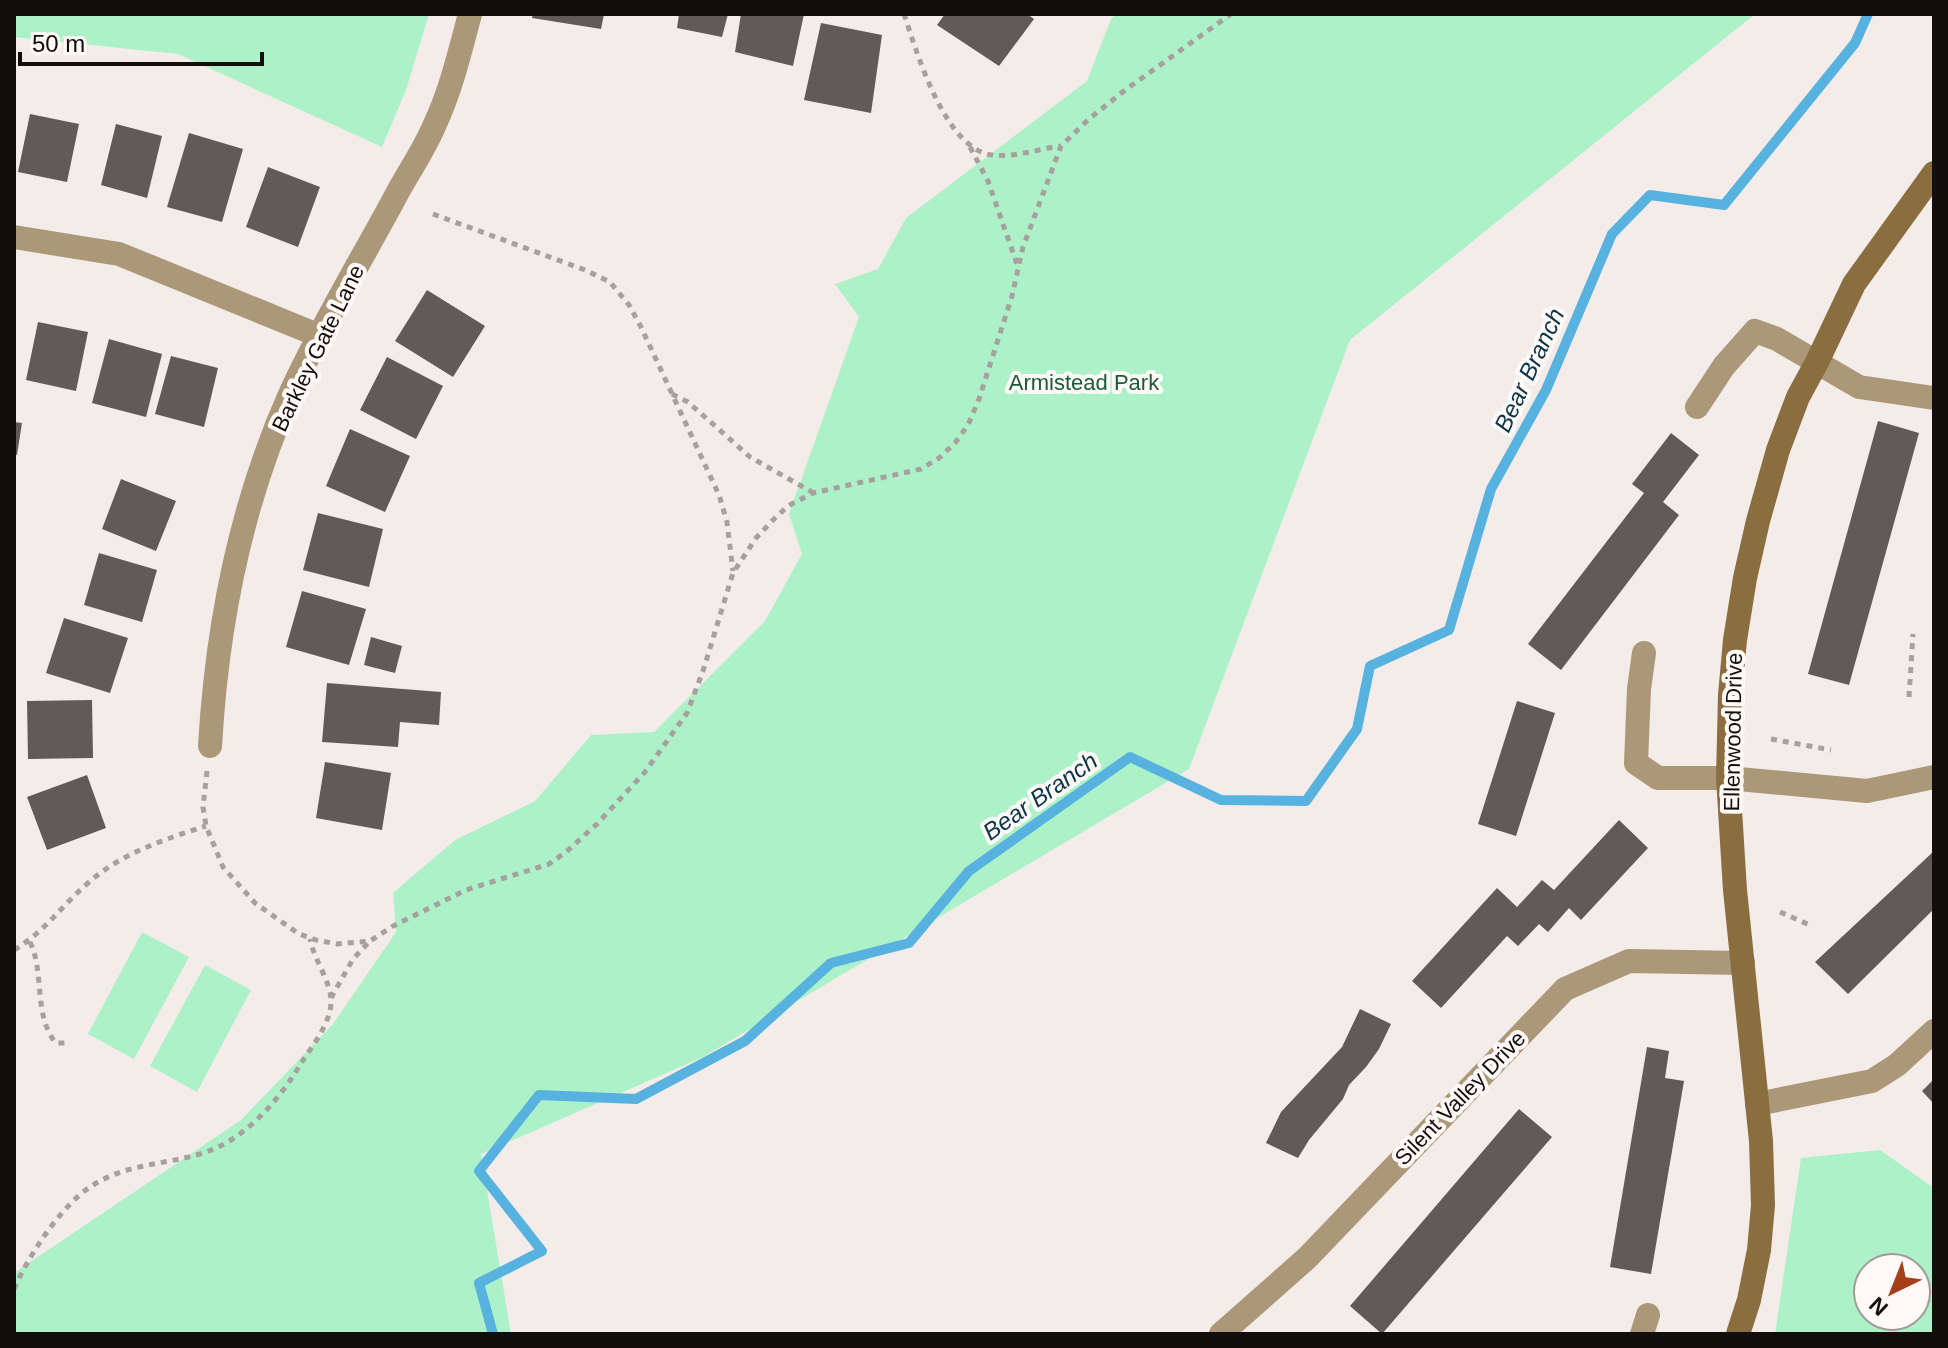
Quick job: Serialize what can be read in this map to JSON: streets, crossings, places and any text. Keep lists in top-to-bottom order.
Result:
{
  "streets": {
    "street": ["Barkley Gate Lane", "Ellenwood Drive", "Silent Valley Drive"]
  },
  "crossings": [
    ["Ellenwood Drive", "Silent Valley Drive"]
  ],
  "water": ["Bear Branch"],
  "parks": ["Armistead Park"],
  "scale_bar": "50 m",
  "north": "bottom left"
}
